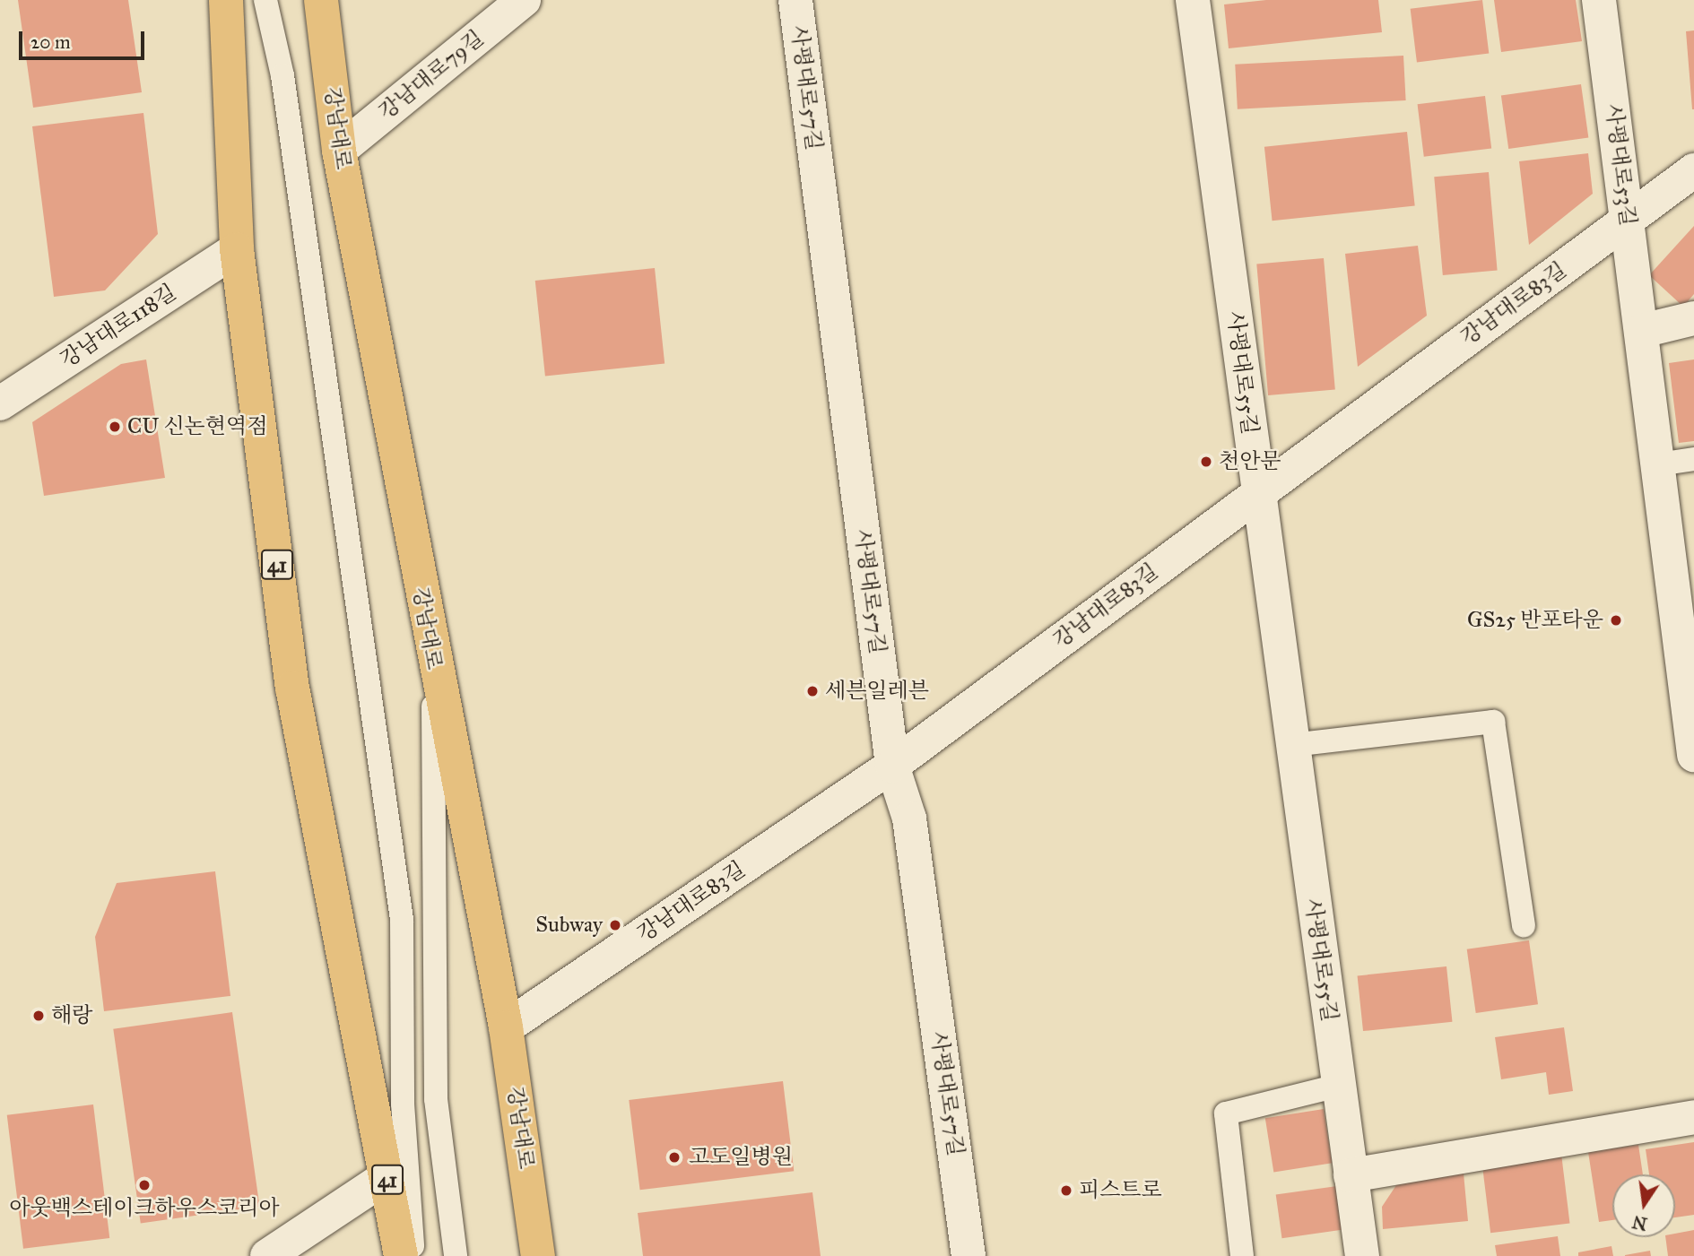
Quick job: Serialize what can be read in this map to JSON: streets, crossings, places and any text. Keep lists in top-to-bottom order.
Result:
{
  "streets": {
    "main road": ["강남대로", "41"],
    "street": [
      "강남대로79길",
      "사평대로57길",
      "사평대로53길",
      "강남대로83길",
      "강남대로118길",
      "사평대로55길"
    ]
  },
  "crossings": [
    ["강남대로79길", "강남대로"],
    ["사평대로57길", "강남대로83길"],
    ["강남대로", "강남대로83길"],
    ["사평대로53길", "강남대로83길"],
    ["강남대로83길", "사평대로55길"],
    ["강남대로118길", "41"]
  ],
  "places": [
    "CU 신논현역점",
    "천안문",
    "GS25 반포타운",
    "세븐일레븐",
    "Subway",
    "해랑",
    "고도일병원",
    "아웃백스테이크하우스코리아",
    "피스트로"
  ],
  "scale_bar": "20 m",
  "north": "bottom"
}
